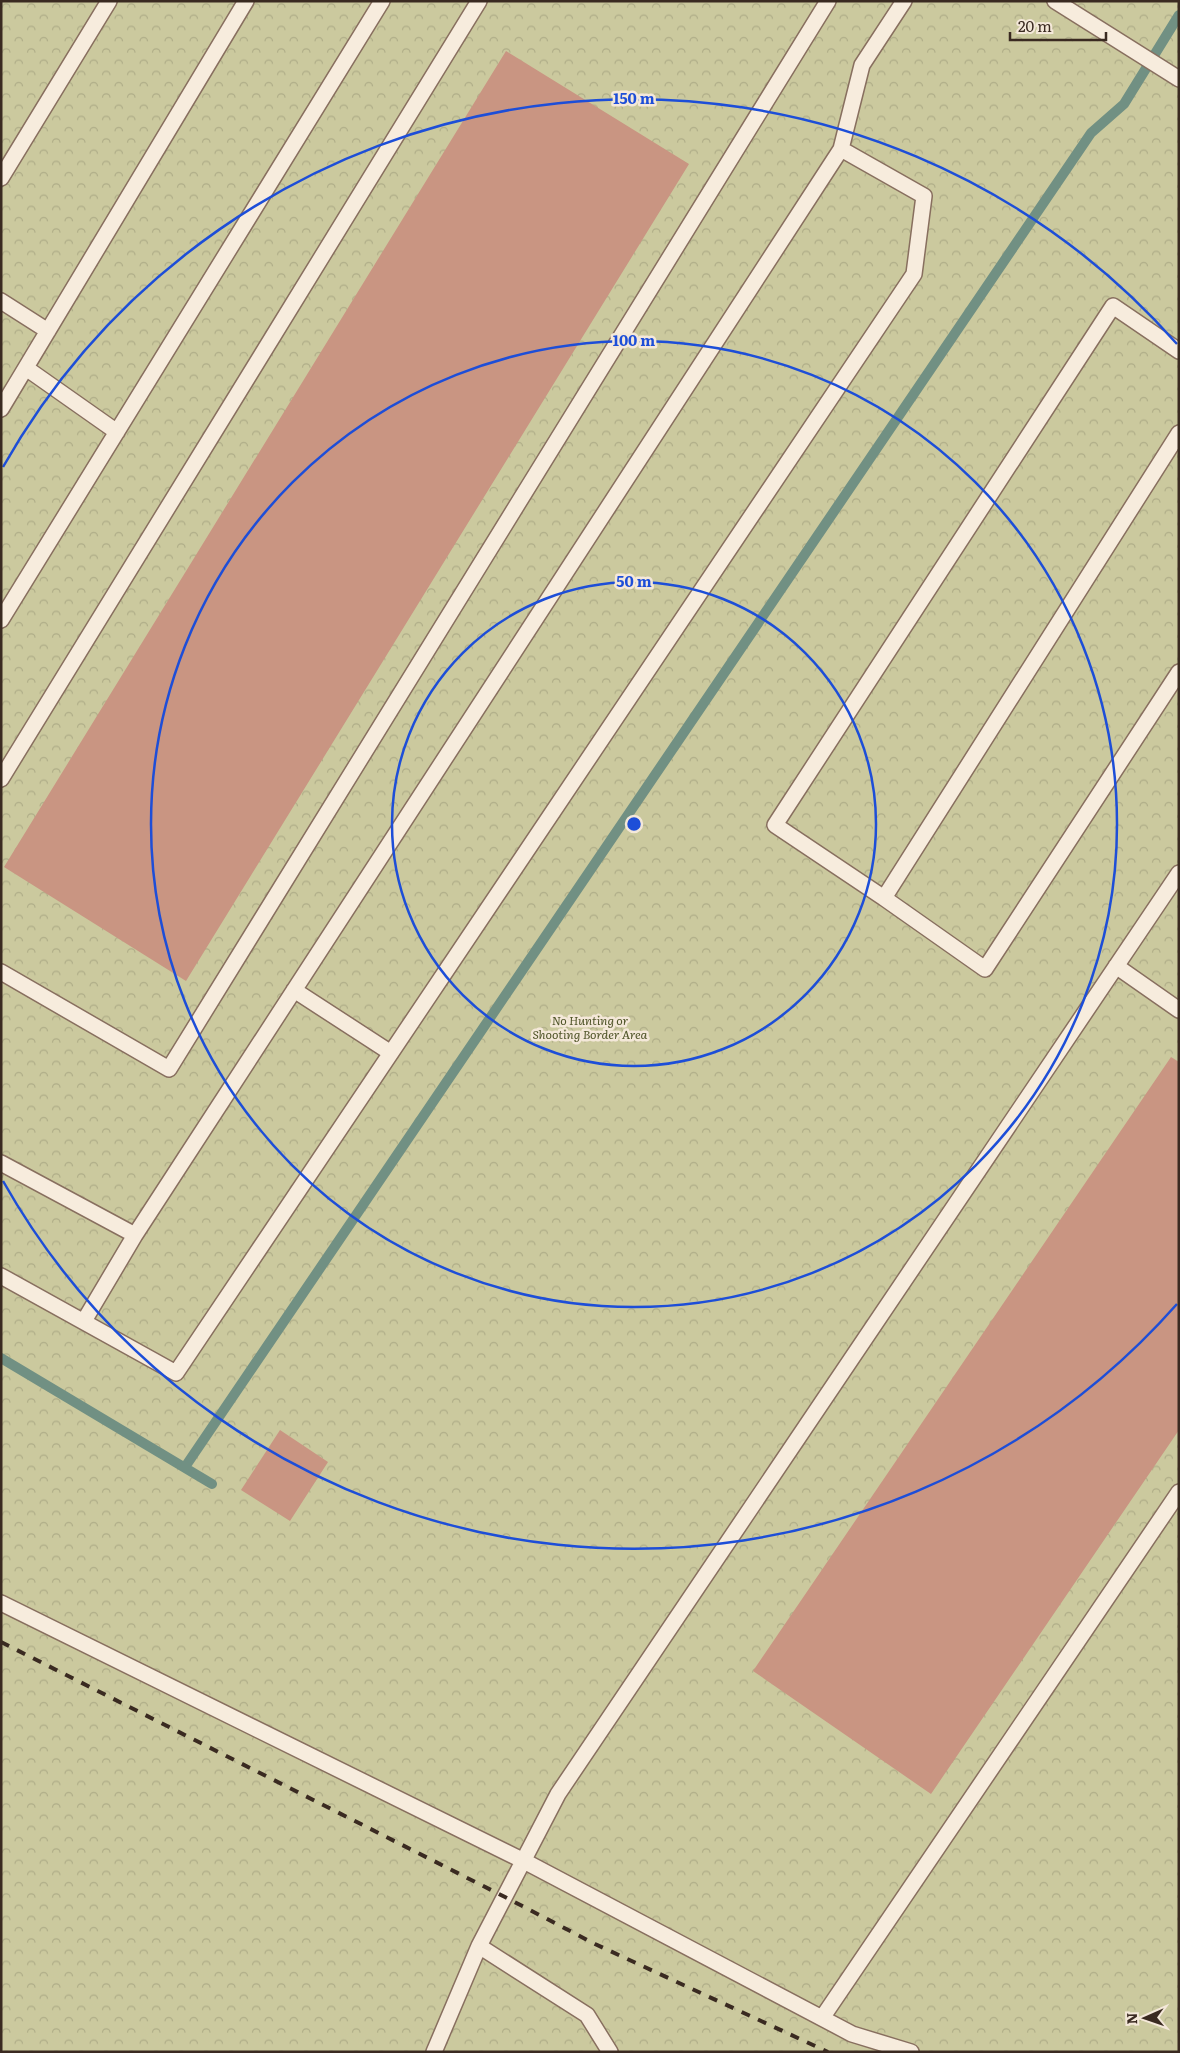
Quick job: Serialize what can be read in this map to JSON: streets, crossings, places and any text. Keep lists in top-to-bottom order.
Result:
{
  "parks": ["No Hunting or Shooting Border Area"],
  "scale_bar": "20 m",
  "north": "left",
  "rings": ["150 m", "100 m", "50 m"]
}
